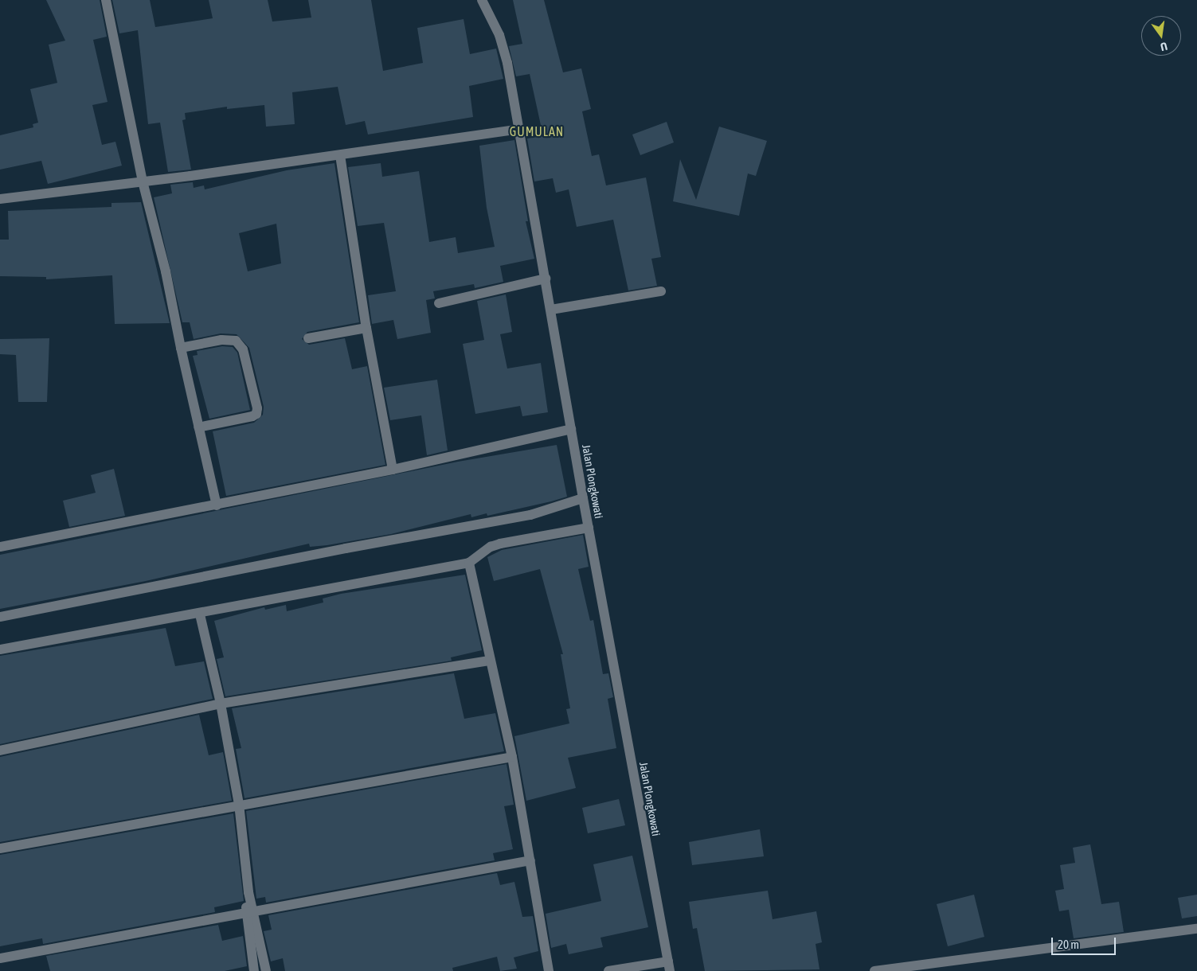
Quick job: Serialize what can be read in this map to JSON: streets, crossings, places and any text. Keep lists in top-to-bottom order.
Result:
{
  "streets": {
    "street": ["Jalan Plongkowati"]
  },
  "districts": ["GUMULAN"],
  "scale_bar": "20 m",
  "north": "bottom"
}
